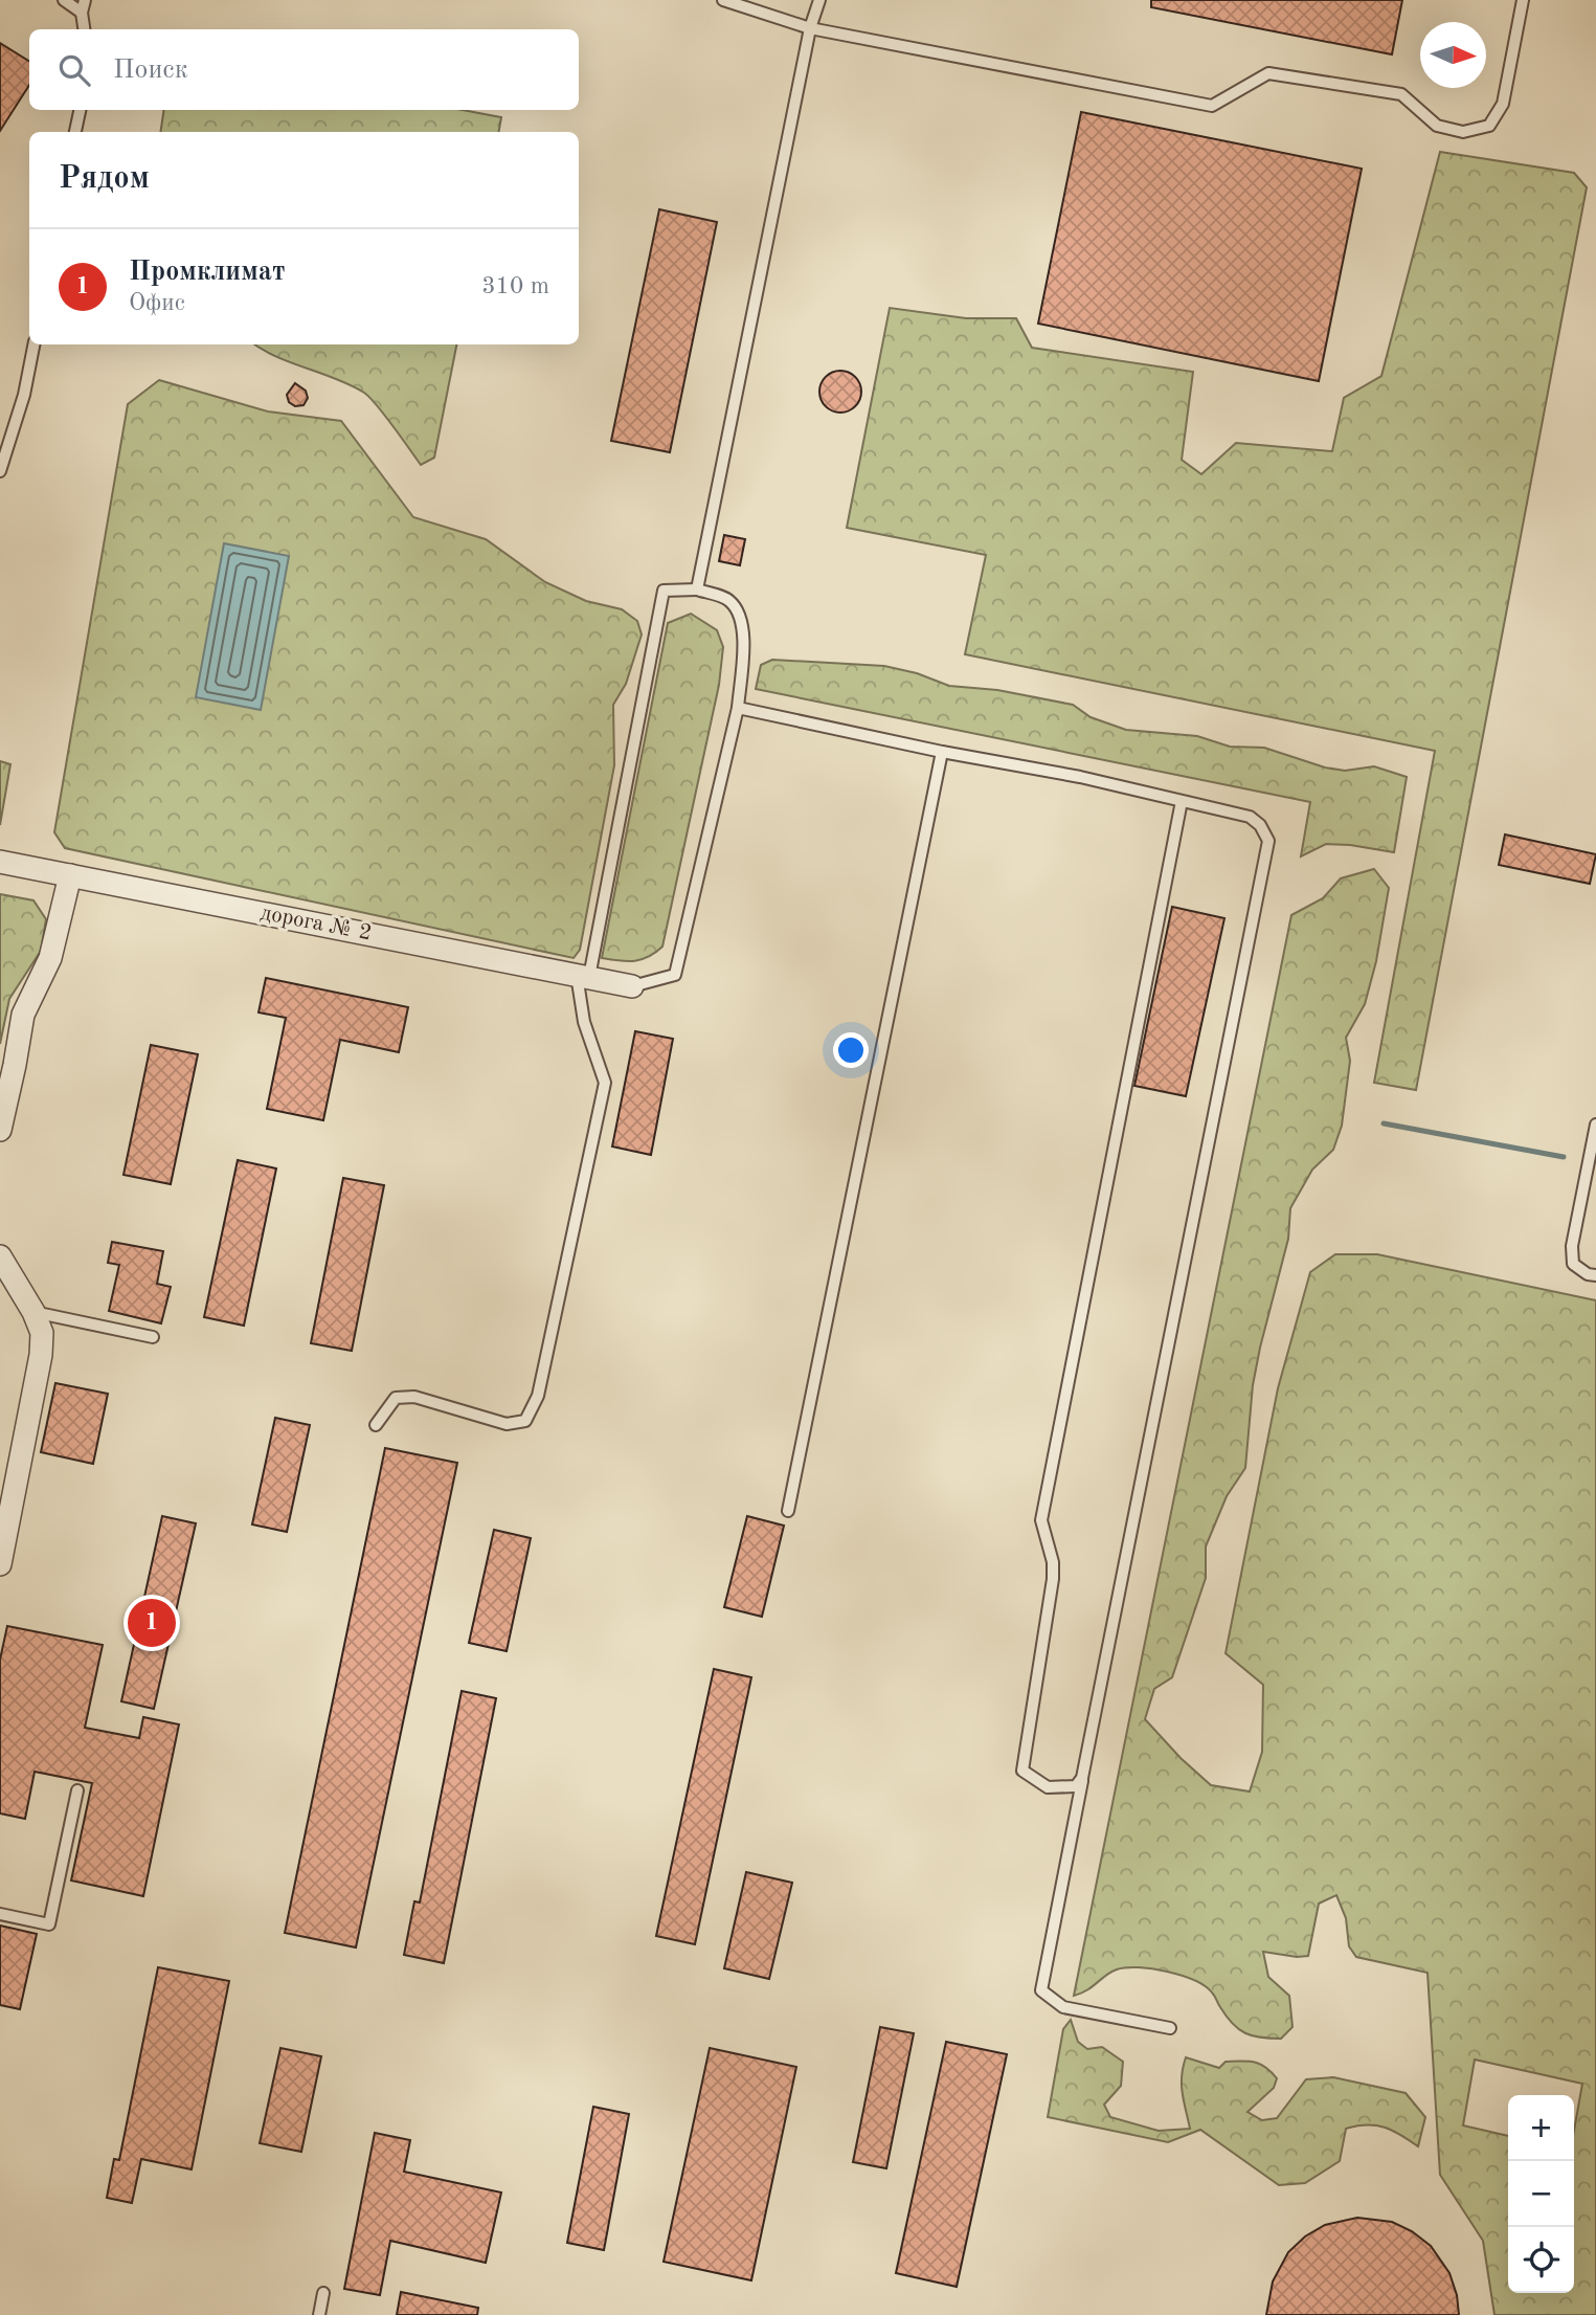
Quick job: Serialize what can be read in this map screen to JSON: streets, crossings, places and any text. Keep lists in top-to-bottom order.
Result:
{
  "streets": {
    "street": ["дорога № 2"]
  },
  "north": "right",
  "page": {
    "search": "Поиск",
    "heading": "Рядом",
    "list": [
      {
        "mark": "1",
        "name": "Промклимат",
        "note": "Офис",
        "value": "310 m"
      }
    ],
    "pins": "1",
    "map_buttons": ["+", "−"]
  }
}
